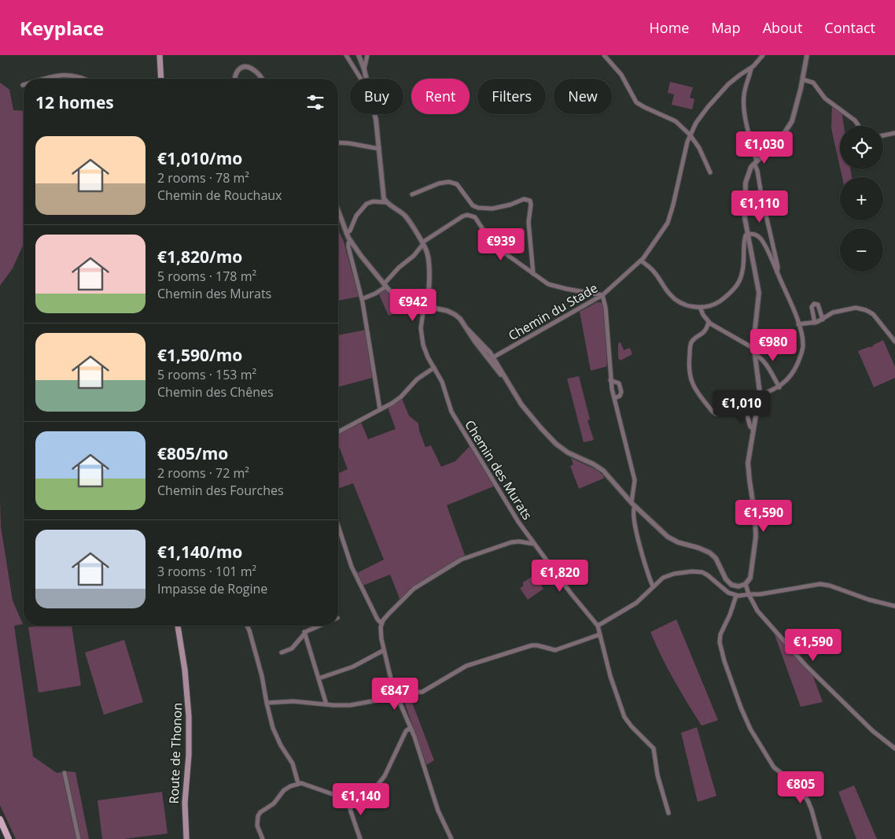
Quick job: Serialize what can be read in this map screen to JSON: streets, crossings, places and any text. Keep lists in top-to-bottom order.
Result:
{
  "streets": {
    "main road": ["Route de Thonon"],
    "street": ["Chemin du Stade", "Chemin des Murats"]
  },
  "page": {
    "header": "Keyplace",
    "nav": [
      "Home",
      "Map",
      "About",
      "Contact"
    ],
    "chip": [
      "Buy",
      "Rent",
      "Filters",
      "New"
    ],
    "heading": "12 homes",
    "map_buttons": ["+", "−"],
    "list": [
      {
        "name": "€1,010/mo",
        "note": "2 rooms · 78 m² · Chemin de Rouchaux"
      },
      {
        "name": "€1,820/mo",
        "note": "5 rooms · 178 m² · Chemin des Murats"
      },
      {
        "name": "€1,590/mo",
        "note": "5 rooms · 153 m² · Chemin des Chênes"
      },
      {
        "name": "€805/mo",
        "note": "2 rooms · 72 m² · Chemin des Fourches"
      },
      {
        "name": "€1,140/mo",
        "note": "3 rooms · 101 m² · Impasse de Rogine"
      }
    ],
    "price": [
      "€1,030",
      "€1,110",
      "€939",
      "€942",
      "€980",
      "€1,010",
      "€1,590",
      "€1,820",
      "€1,590",
      "€847",
      "€805",
      "€1,140"
    ]
  }
}
